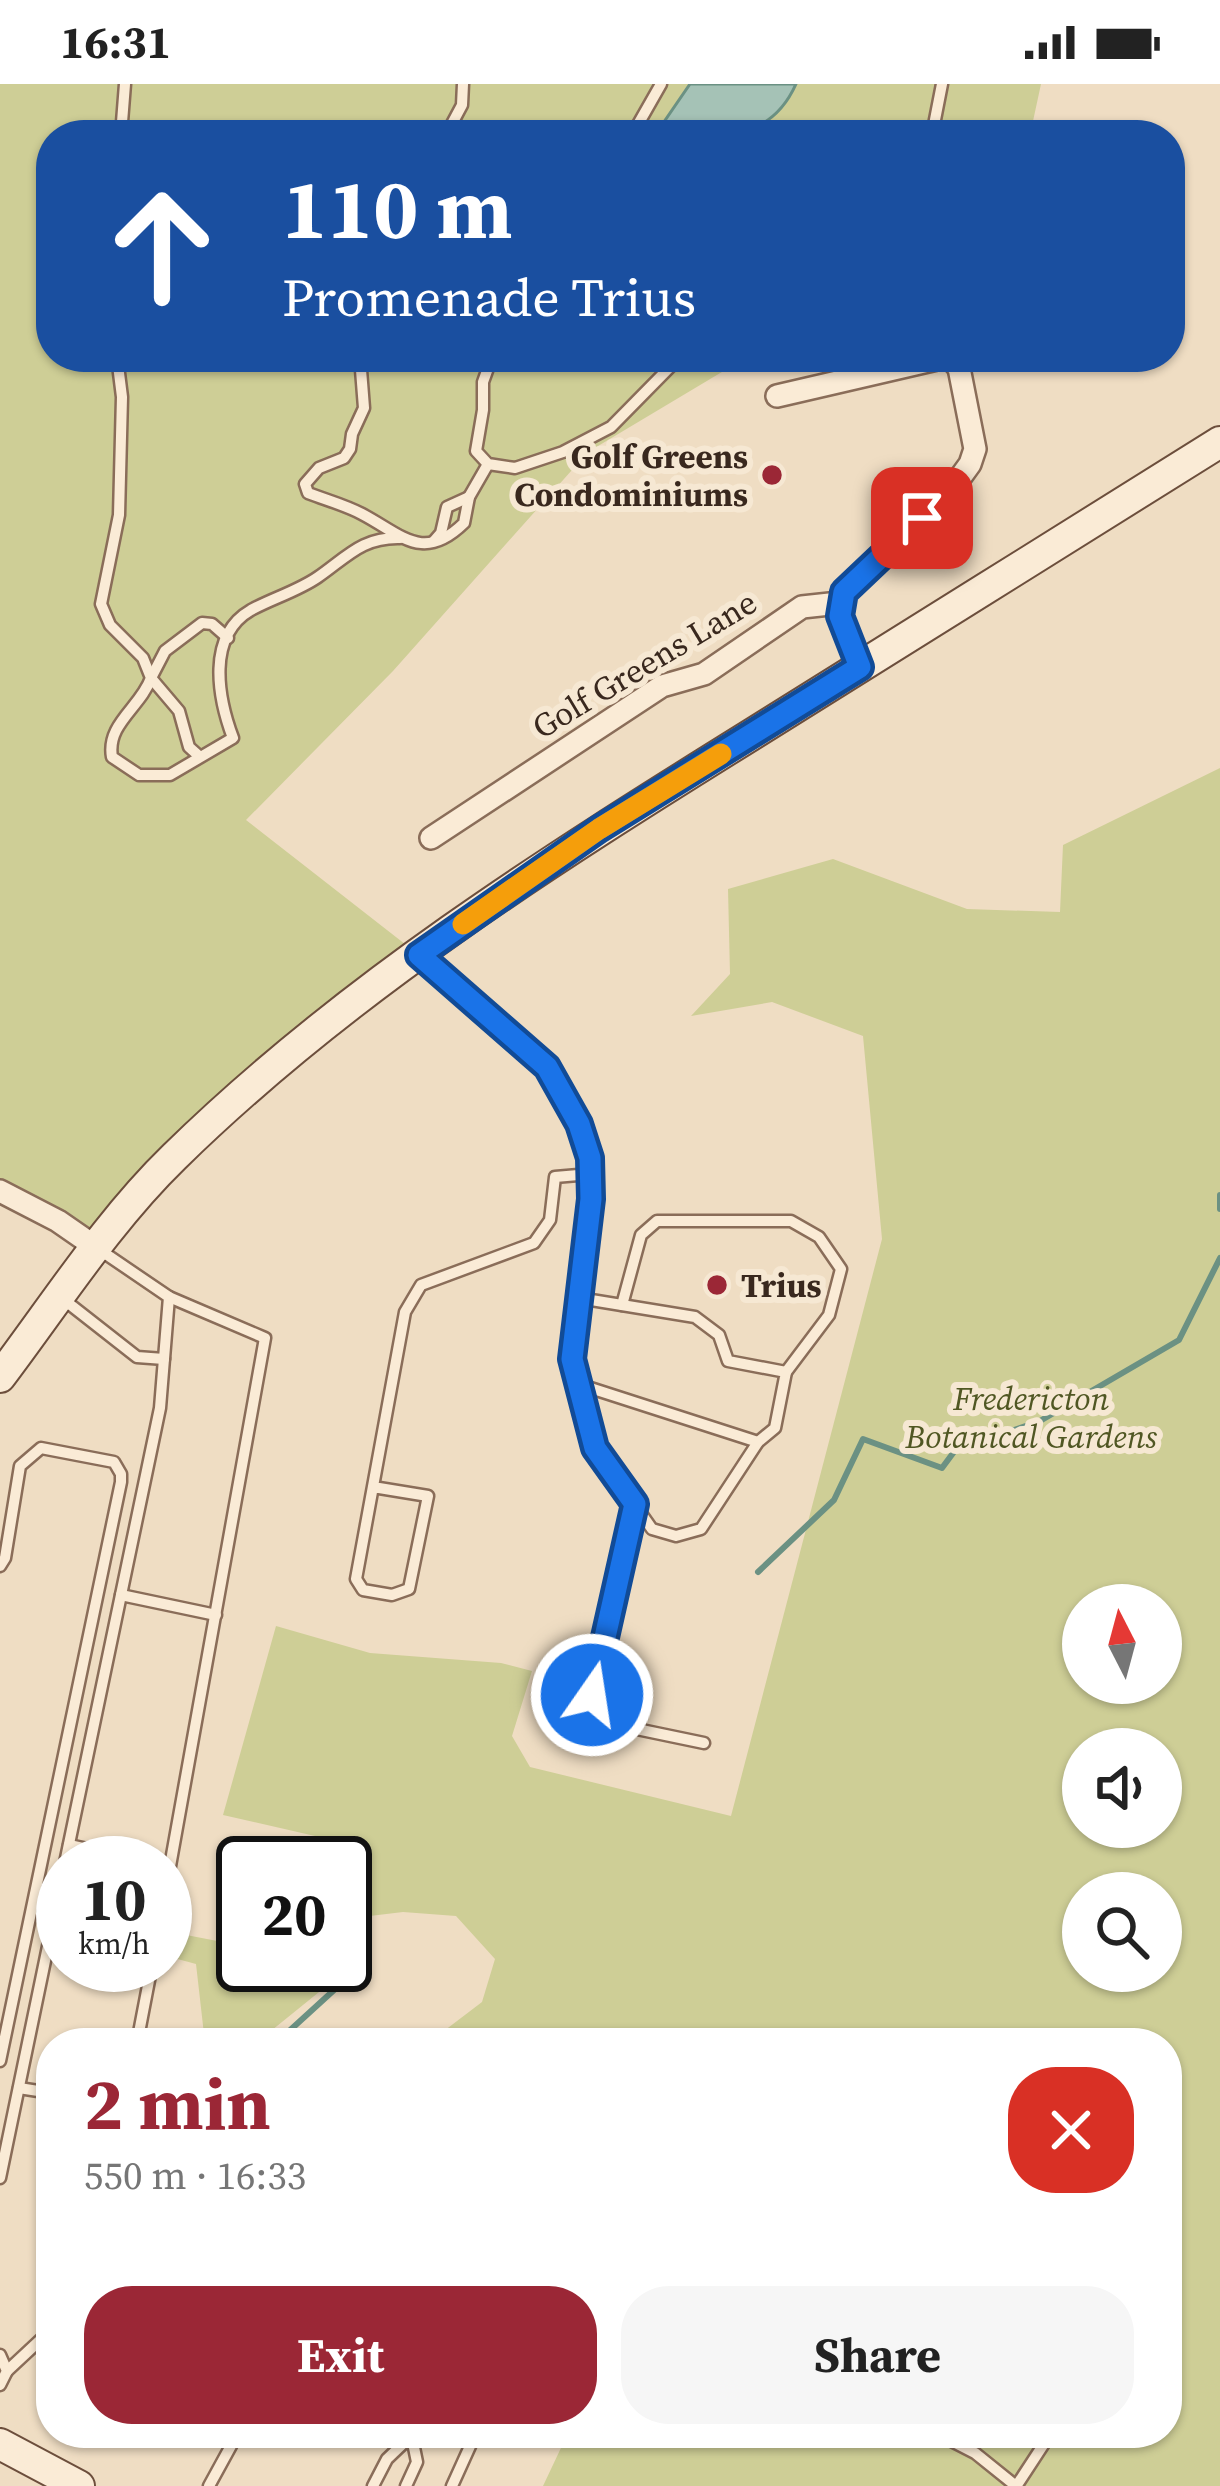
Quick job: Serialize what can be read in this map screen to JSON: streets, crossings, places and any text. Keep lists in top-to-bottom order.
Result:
{
  "streets": {
    "street": ["Golf Greens Lane"]
  },
  "parks": ["Fredericton Botanical Gardens"],
  "places": ["Golf Greens Condominiums", "Trius"],
  "north": "top",
  "page": {
    "status": "16:31",
    "turn": ["110 m", "Promenade Trius"],
    "speed": "10 km/h",
    "limit": "20",
    "heading": ["2 min", "550 m · 16:33"],
    "buttons": ["Exit", "Share"]
  }
}
